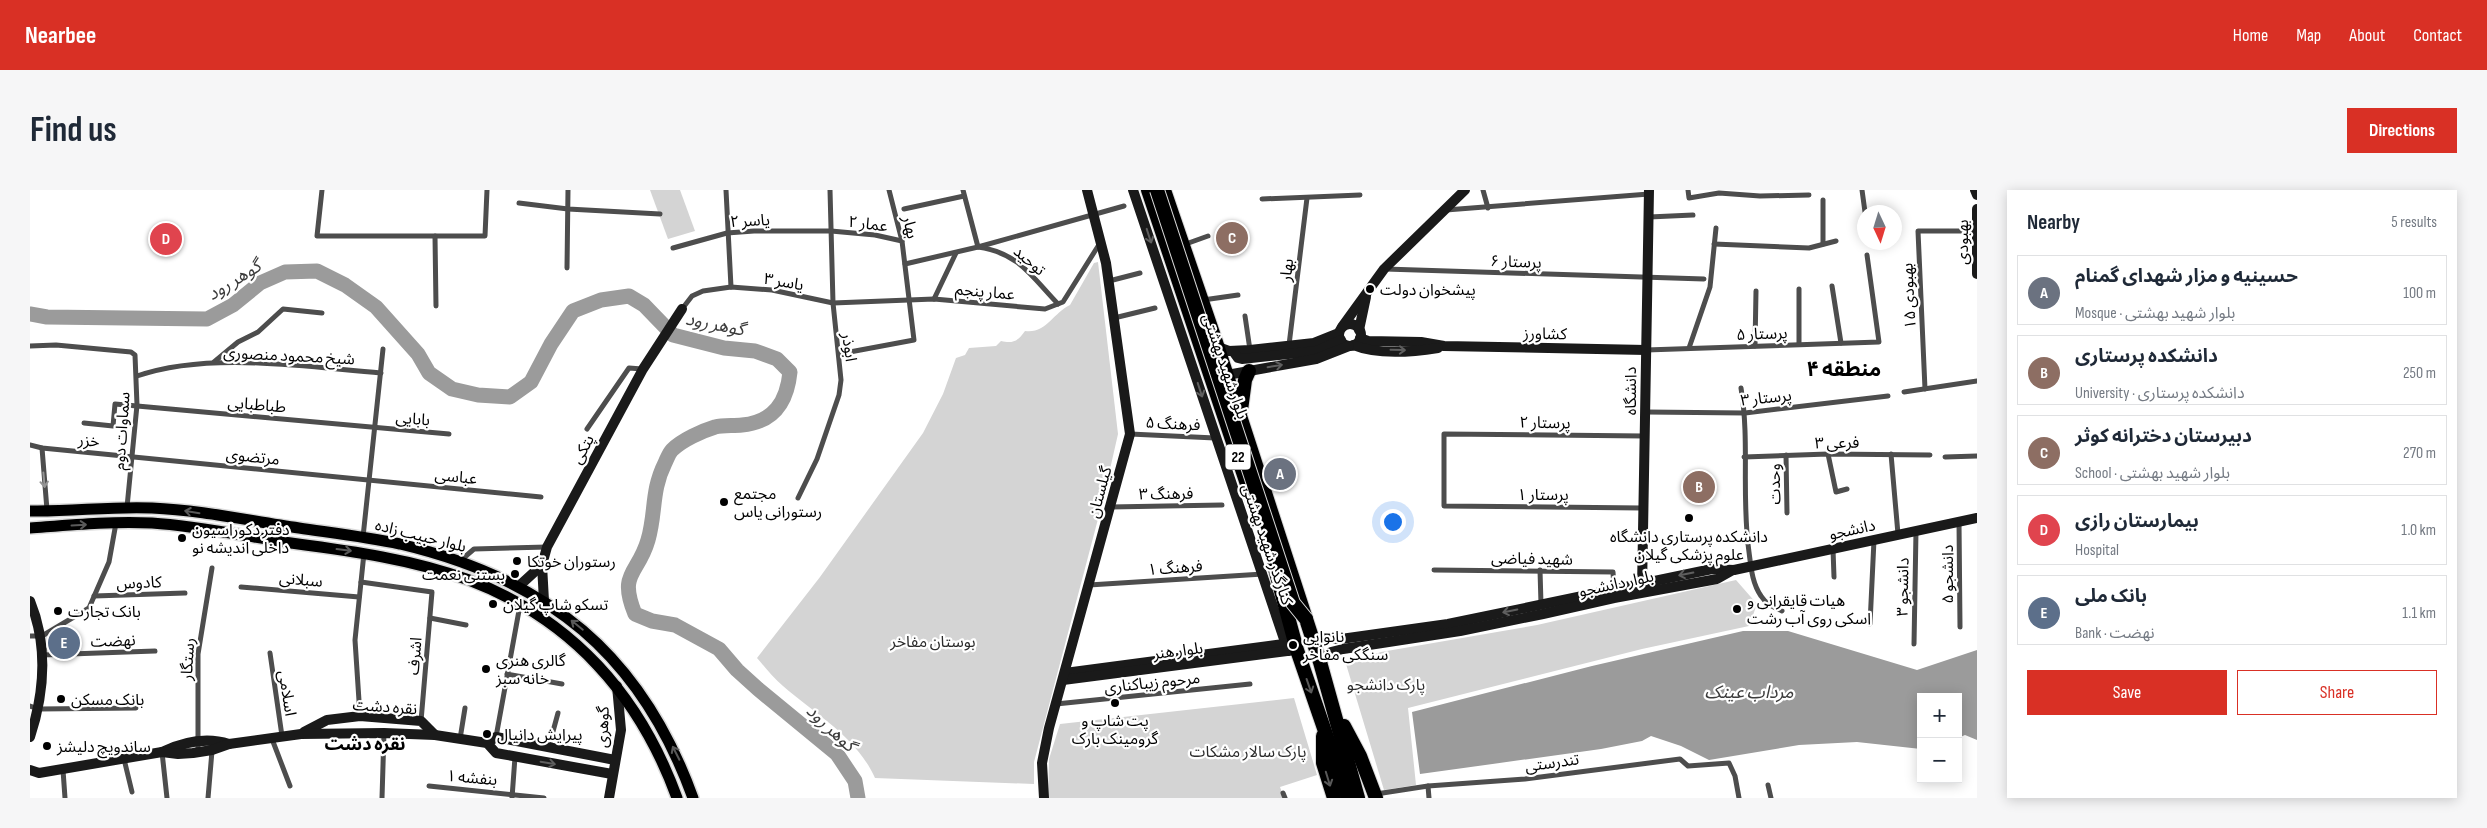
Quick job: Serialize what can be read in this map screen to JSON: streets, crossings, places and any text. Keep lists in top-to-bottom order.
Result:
{
  "streets": {
    "highway": ["بلوار شهید بهشتی", "22"],
    "main road": ["بلوار حبیب زاده"],
    "street": [
      "یاسر ۲",
      "عمار ۲",
      "بهار",
      "بهبودی",
      "توحید",
      "پرستار ۶",
      "یاسر ۳",
      "عمار پنجم",
      "بهبودی ۱۵",
      "کشاورز",
      "پرستار ۵",
      "ابوذر",
      "شیخ محمود منصوری",
      "دانشگاه",
      "پرستار ۳",
      "طباطبایی",
      "بابایی",
      "پرستار ۲",
      "فرهنگ ۵",
      "سماوات دوم",
      "خزر",
      "فرعی ۳",
      "پتکی",
      "مرتضوی",
      "عباسی",
      "وحدت",
      "گیلستان",
      "فرهنگ ۳",
      "پرستار ۱",
      "دانشجو",
      "کنارگذر شهید بهشتی",
      "شهید فیاضی",
      "فرهنگ ۱",
      "دانشجو ۵",
      "سبلانی",
      "کادوس",
      "بلوار دانشجو",
      "دانشجو ۳",
      "نهضت",
      "بلوار هنر",
      "اشرف",
      "رستگار",
      "مرحوم زیباکناری",
      "اسلامی",
      "نقره دشت",
      "گوهری",
      "تندرستی",
      "بنفشه ۱"
    ]
  },
  "crossings": [
    ["یاسر ۲", "عمار ۲"],
    ["یاسر ۲", "ابوذر"],
    ["عمار ۲", "بهار"],
    ["عمار ۲", "ابوذر"],
    ["بهار", "توحید"],
    ["بهار", "عمار پنجم"],
    ["بهار", "ابوذر"],
    ["بهبودی", "بهبودی ۱۵"],
    ["توحید", "عمار پنجم"],
    ["پرستار ۶", "دانشگاه"],
    ["یاسر ۳", "عمار پنجم"],
    ["یاسر ۳", "ابوذر"],
    ["عمار پنجم", "ابوذر"],
    ["کشاورز", "پرستار ۵"],
    ["کشاورز", "دانشگاه"],
    ["پرستار ۵", "دانشگاه"],
    ["شیخ محمود منصوری", "سماوات دوم"],
    ["بلوار شهید بهشتی", "22"],
    ["بلوار شهید بهشتی", "کنارگذر شهید بهشتی"],
    ["بلوار شهید بهشتی", "بلوار دانشجو"],
    ["بلوار شهید بهشتی", "بلوار هنر"],
    ["دانشگاه", "پرستار ۳"],
    ["دانشگاه", "پرستار ۲"],
    ["دانشگاه", "پرستار ۱"],
    ["دانشگاه", "بلوار دانشجو"],
    ["طباطبایی", "بابایی"],
    ["طباطبایی", "سماوات دوم"],
    ["پرستار ۲", "پرستار ۱"],
    ["فرهنگ ۵", "گیلستان"],
    ["فرهنگ ۵", "کنارگذر شهید بهشتی"],
    ["سماوات دوم", "خزر"],
    ["سماوات دوم", "مرتضوی"],
    ["سماوات دوم", "بلوار حبیب زاده"],
    ["خزر", "مرتضوی"],
    ["فرعی ۳", "وحدت"],
    ["مرتضوی", "عباسی"],
    ["22", "تندرستی"],
    ["گیلستان", "فرهنگ ۳"],
    ["گیلستان", "فرهنگ ۱"],
    ["گیلستان", "بلوار هنر"],
    ["گیلستان", "مرحوم زیباکناری"],
    ["دانشجو", "دانشجو ۵"],
    ["دانشجو", "بلوار دانشجو"],
    ["دانشجو", "دانشجو ۳"],
    ["بلوار حبیب زاده", "گوهری"],
    ["کنارگذر شهید بهشتی", "فرهنگ ۱"],
    ["کنارگذر شهید بهشتی", "بلوار هنر"],
    ["شهید فیاضی", "بلوار دانشجو"],
    ["اشرف", "نقره دشت"],
    ["رستگار", "نقره دشت"],
    ["اسلامی", "نقره دشت"],
    ["نقره دشت", "گوهری"]
  ],
  "one_way": ["کنارگذر شهید بهشتی"],
  "districts": ["منطقه ۴", "نقره دشت"],
  "water": ["گوهر رود", "مرداب عینک"],
  "parks": ["بوستان مفاخر", "پارک دانشجو", "پارک سالار مشکات"],
  "places": [
    "پیشخوان دولت",
    "مجتمع رستورانی یاس",
    "دانشکده پرستاری دانشگاه علوم پزشکی گیلان",
    "دفتر دکوراسیون داخلی اندیشه نو",
    "رستوران خوتکا",
    "بستنی نعمت",
    "تسکو شاپ گیلان",
    "هیات قایقرانی و اسکی روی آب رشت",
    "بانک تجارت",
    "نانوایی سنگکی مفاخر",
    "گالری هنری خانه سبز",
    "بانک مسکن",
    "پت شاپ و گرومینک بارک",
    "پیرایش دانیال",
    "ساندویچ دلیشز"
  ],
  "north": "bottom",
  "page": {
    "header": "Nearbee",
    "nav": [
      "Home",
      "Map",
      "About",
      "Contact"
    ],
    "buttons": [
      "Directions",
      ["Save", "Share"]
    ],
    "title": "Find us",
    "heading": ["Nearby", "5 results"],
    "pins": [
      "C",
      "D",
      "A",
      "B",
      "E"
    ],
    "list": [
      {
        "mark": "A",
        "name": "حسینیه و مزار شهدای گمنام",
        "note": "Mosque · بلوار شهید بهشتی",
        "value": "100 m"
      },
      {
        "mark": "B",
        "name": "دانشکده پرستاری",
        "note": "University · دانشکده پرستاری",
        "value": "250 m"
      },
      {
        "mark": "C",
        "name": "دبیرستان دخترانه کوثر",
        "note": "School · بلوار شهید بهشتی",
        "value": "270 m"
      },
      {
        "mark": "D",
        "name": "بیمارستان رازی",
        "note": "Hospital",
        "value": "1.0 km"
      },
      {
        "mark": "E",
        "name": "بانک ملی",
        "note": "Bank · نهضت",
        "value": "1.1 km"
      }
    ],
    "map_buttons": ["+", "−"]
  }
}
